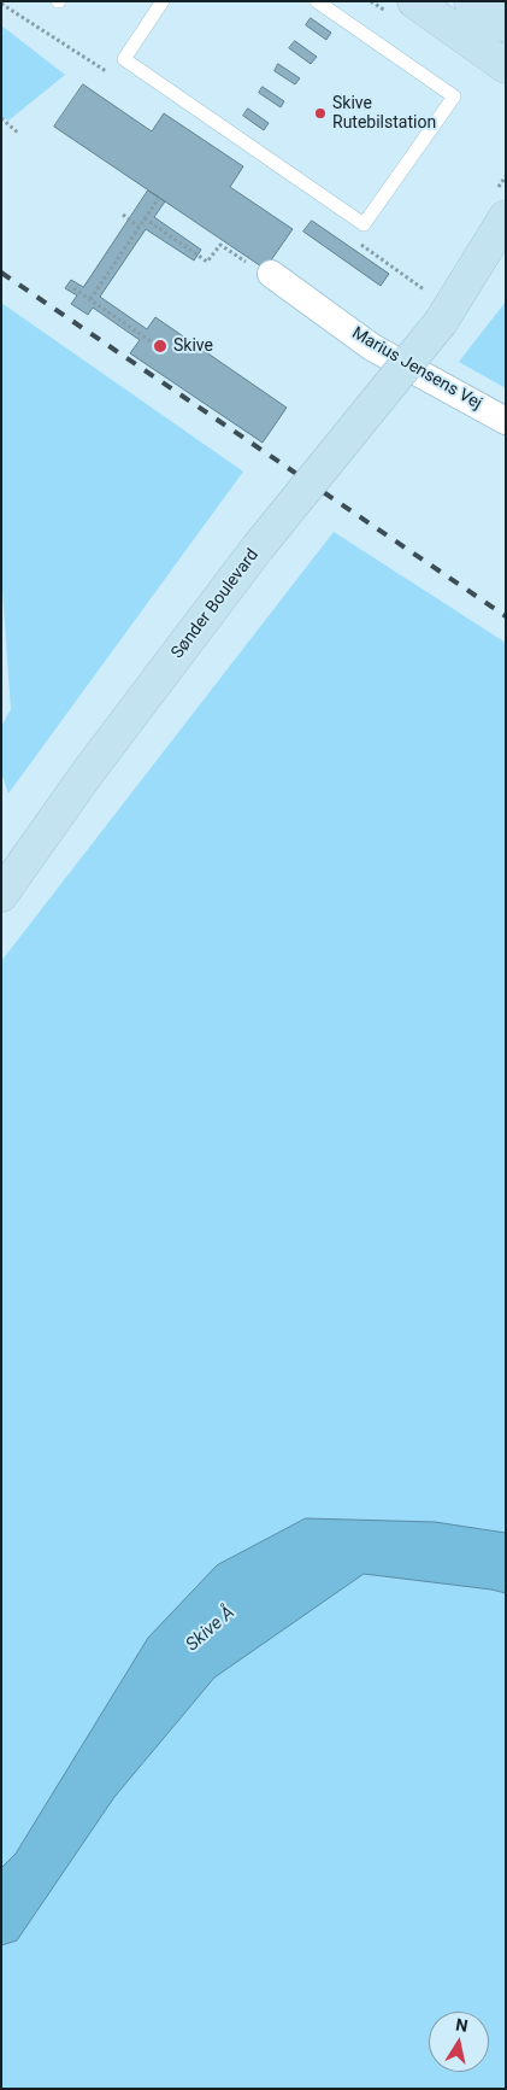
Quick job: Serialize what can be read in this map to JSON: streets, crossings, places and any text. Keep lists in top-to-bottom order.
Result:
{
  "streets": {
    "street": ["Marius Jensens Vej", "Sønder Boulevard"]
  },
  "water": ["Skive Å"],
  "places": ["Skive Rutebilstation", "Skive"],
  "north": "top"
}
